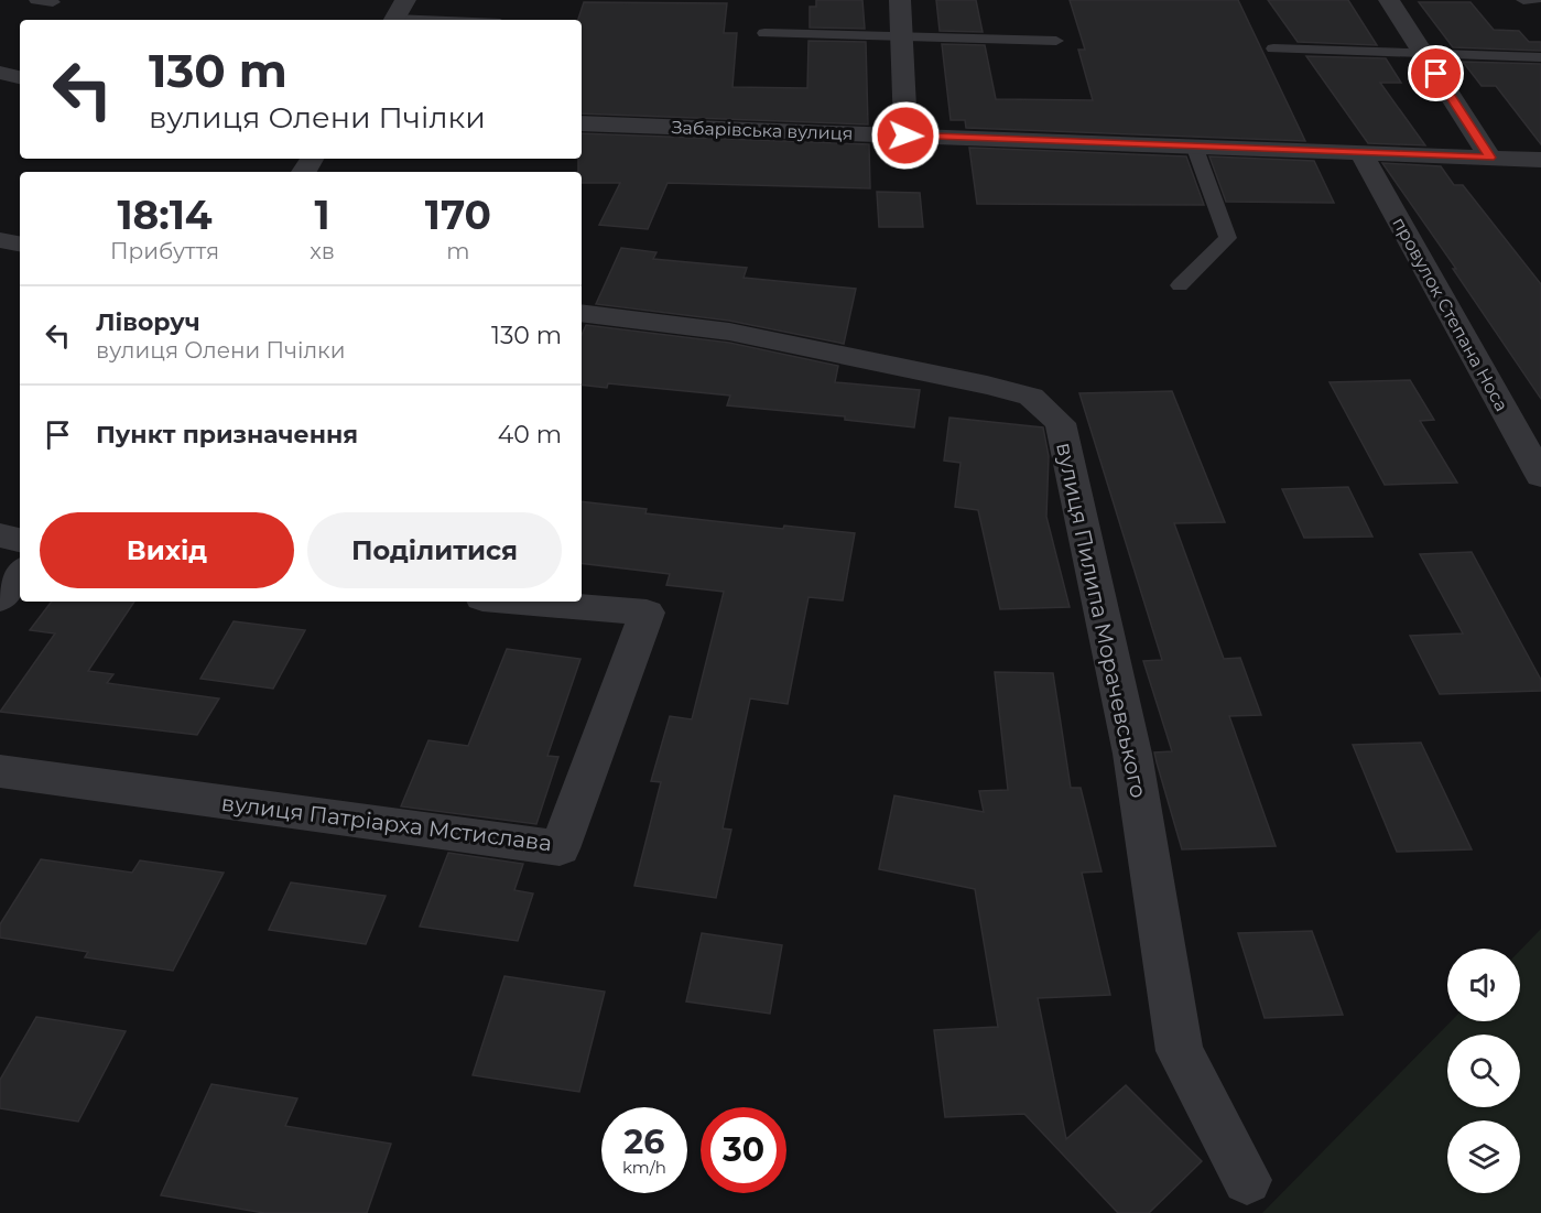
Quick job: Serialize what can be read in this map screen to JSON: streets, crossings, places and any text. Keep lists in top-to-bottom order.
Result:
{
  "streets": {
    "street": [
      "Забарівська вулиця",
      "провулок Степана Носа",
      "вулиця Пилипа Морачевського",
      "вулиця Патріарха Мстислава"
    ]
  },
  "crossings": [
    ["Забарівська вулиця", "провулок Степана Носа"]
  ],
  "page": {
    "turn": ["130 m", "вулиця Олени Пчілки"],
    "eta": [
      "18:14",
      "Прибуття",
      "1",
      "хв",
      "170",
      "m"
    ],
    "list": [
      {
        "name": "Ліворуч",
        "note": "вулиця Олени Пчілки",
        "value": "130 m"
      },
      {
        "name": "Пункт призначення",
        "value": "40 m"
      }
    ],
    "buttons": ["Вихід", "Поділитися"],
    "speed": "26 km/h",
    "limit": "30"
  }
}
